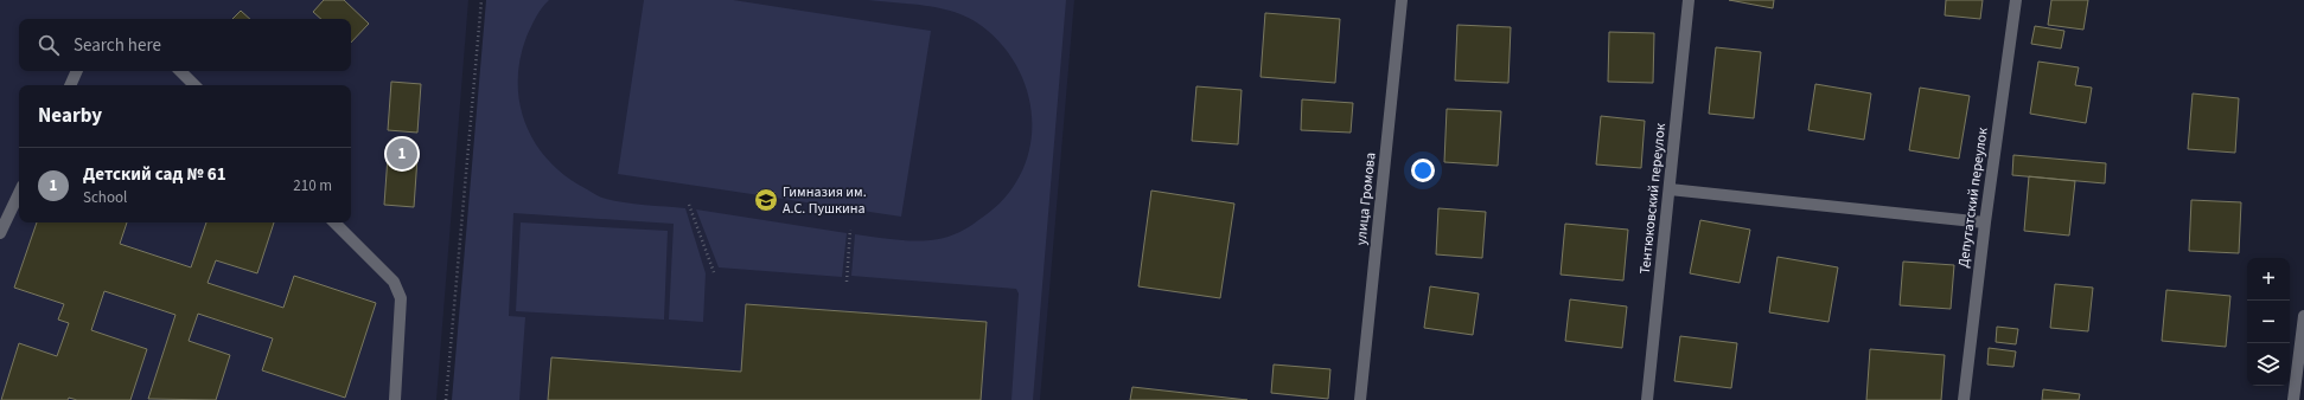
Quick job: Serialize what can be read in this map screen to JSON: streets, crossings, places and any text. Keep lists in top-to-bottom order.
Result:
{
  "streets": {
    "street": ["Депутатский переулок", "улица Громова", "Тентюковский переулок"]
  },
  "places": {
    "school or university": ["Гимназия им. А.С. Пушкина"]
  },
  "page": {
    "search": "Search here",
    "heading": "Nearby",
    "pins": "1",
    "list": [
      {
        "mark": "1",
        "name": "Детский сад № 61",
        "note": "School",
        "value": "210 m"
      }
    ],
    "map_buttons": ["+", "−"]
  }
}
